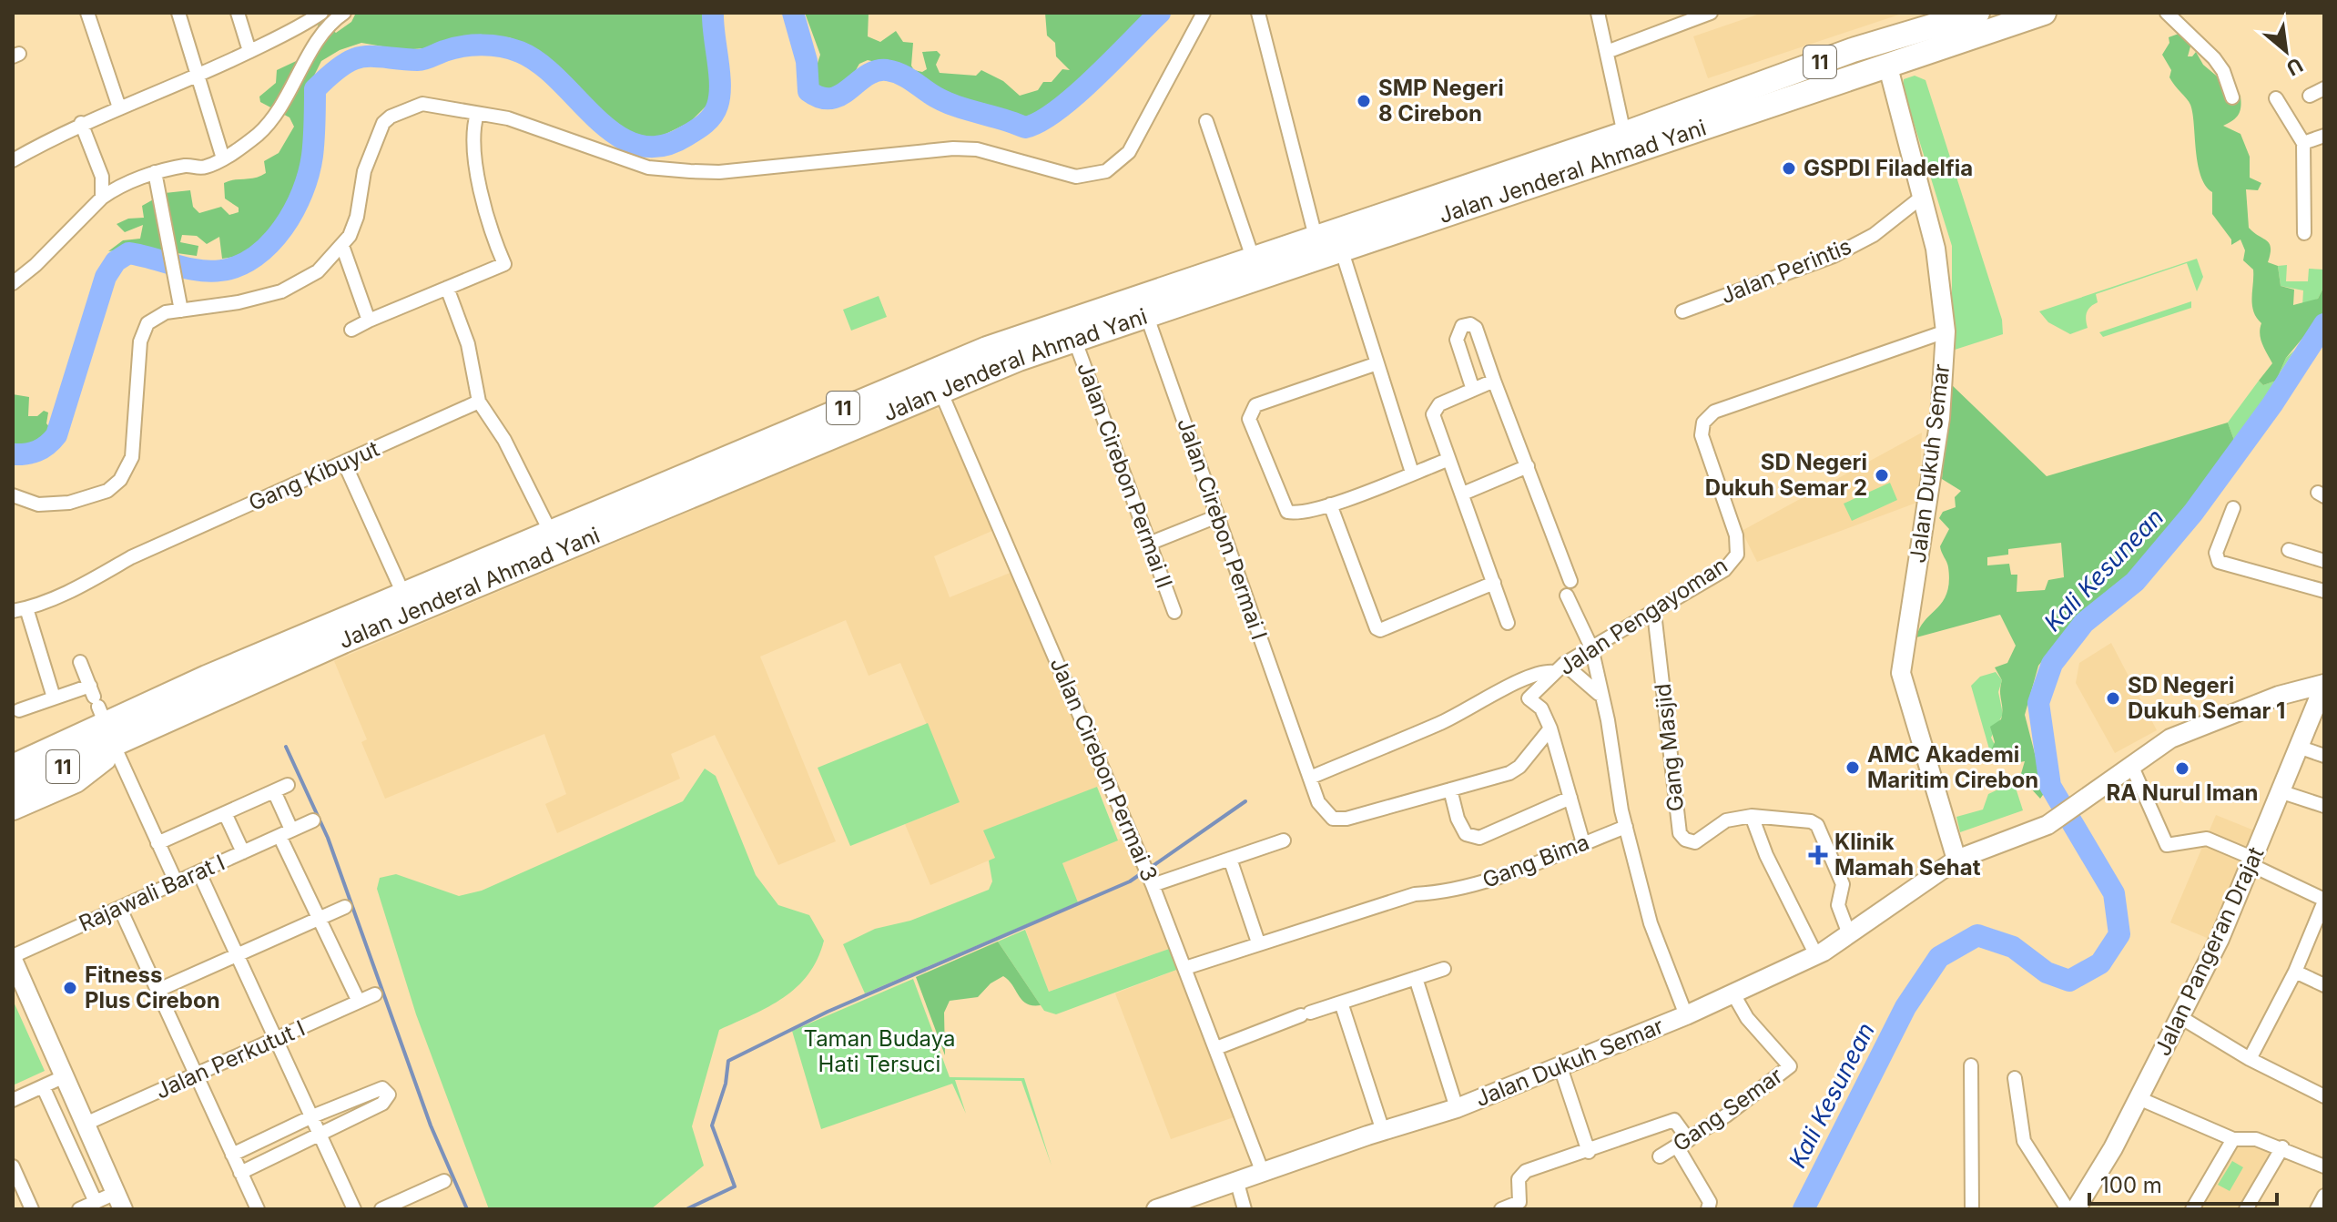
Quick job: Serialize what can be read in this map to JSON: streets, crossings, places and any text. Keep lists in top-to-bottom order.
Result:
{
  "streets": {
    "highway": ["11", "Jalan Jenderal Ahmad Yani"],
    "street": [
      "Jalan Perintis",
      "Jalan Dukuh Semar",
      "Jalan Cirebon Permai II",
      "Gang Kibuyut",
      "Jalan Cirebon Permai I",
      "Jalan Pengayoman",
      "Gang Masjid",
      "Jalan Cirebon Permai 3",
      "Gang Bima",
      "Rajawali Barat I",
      "Jalan Pangeran Drajat",
      "Jalan Perkutut I",
      "Gang Semar"
    ]
  },
  "crossings": [
    ["Jalan Jenderal Ahmad Yani", "Jalan Dukuh Semar"],
    ["Jalan Jenderal Ahmad Yani", "Jalan Cirebon Permai II"],
    ["Jalan Jenderal Ahmad Yani", "Jalan Cirebon Permai I"],
    ["Jalan Jenderal Ahmad Yani", "Jalan Cirebon Permai 3"],
    ["Jalan Perintis", "Jalan Dukuh Semar"],
    ["Jalan Dukuh Semar", "Jalan Pengayoman"],
    ["Jalan Dukuh Semar", "Gang Masjid"],
    ["Jalan Dukuh Semar", "Jalan Cirebon Permai 3"],
    ["Jalan Dukuh Semar", "Jalan Pangeran Drajat"],
    ["Jalan Dukuh Semar", "Gang Semar"],
    ["Jalan Pengayoman", "Gang Masjid"],
    ["Jalan Cirebon Permai 3", "Gang Bima"]
  ],
  "water": ["Kali Kesunean"],
  "parks": ["Taman Budaya Hati Tersuci"],
  "places": {
    "other": [
      "SMP Negeri 8 Cirebon",
      "GSPDI Filadelfia",
      "SD Negeri Dukuh Semar 2",
      "SD Negeri Dukuh Semar 1",
      "AMC Akademi Maritim Cirebon",
      "RA Nurul Iman",
      "Fitness Plus Cirebon"
    ],
    "health": ["Klinik Mamah Sehat"]
  },
  "scale_bar": "100 m",
  "north": "bottom right"
}
